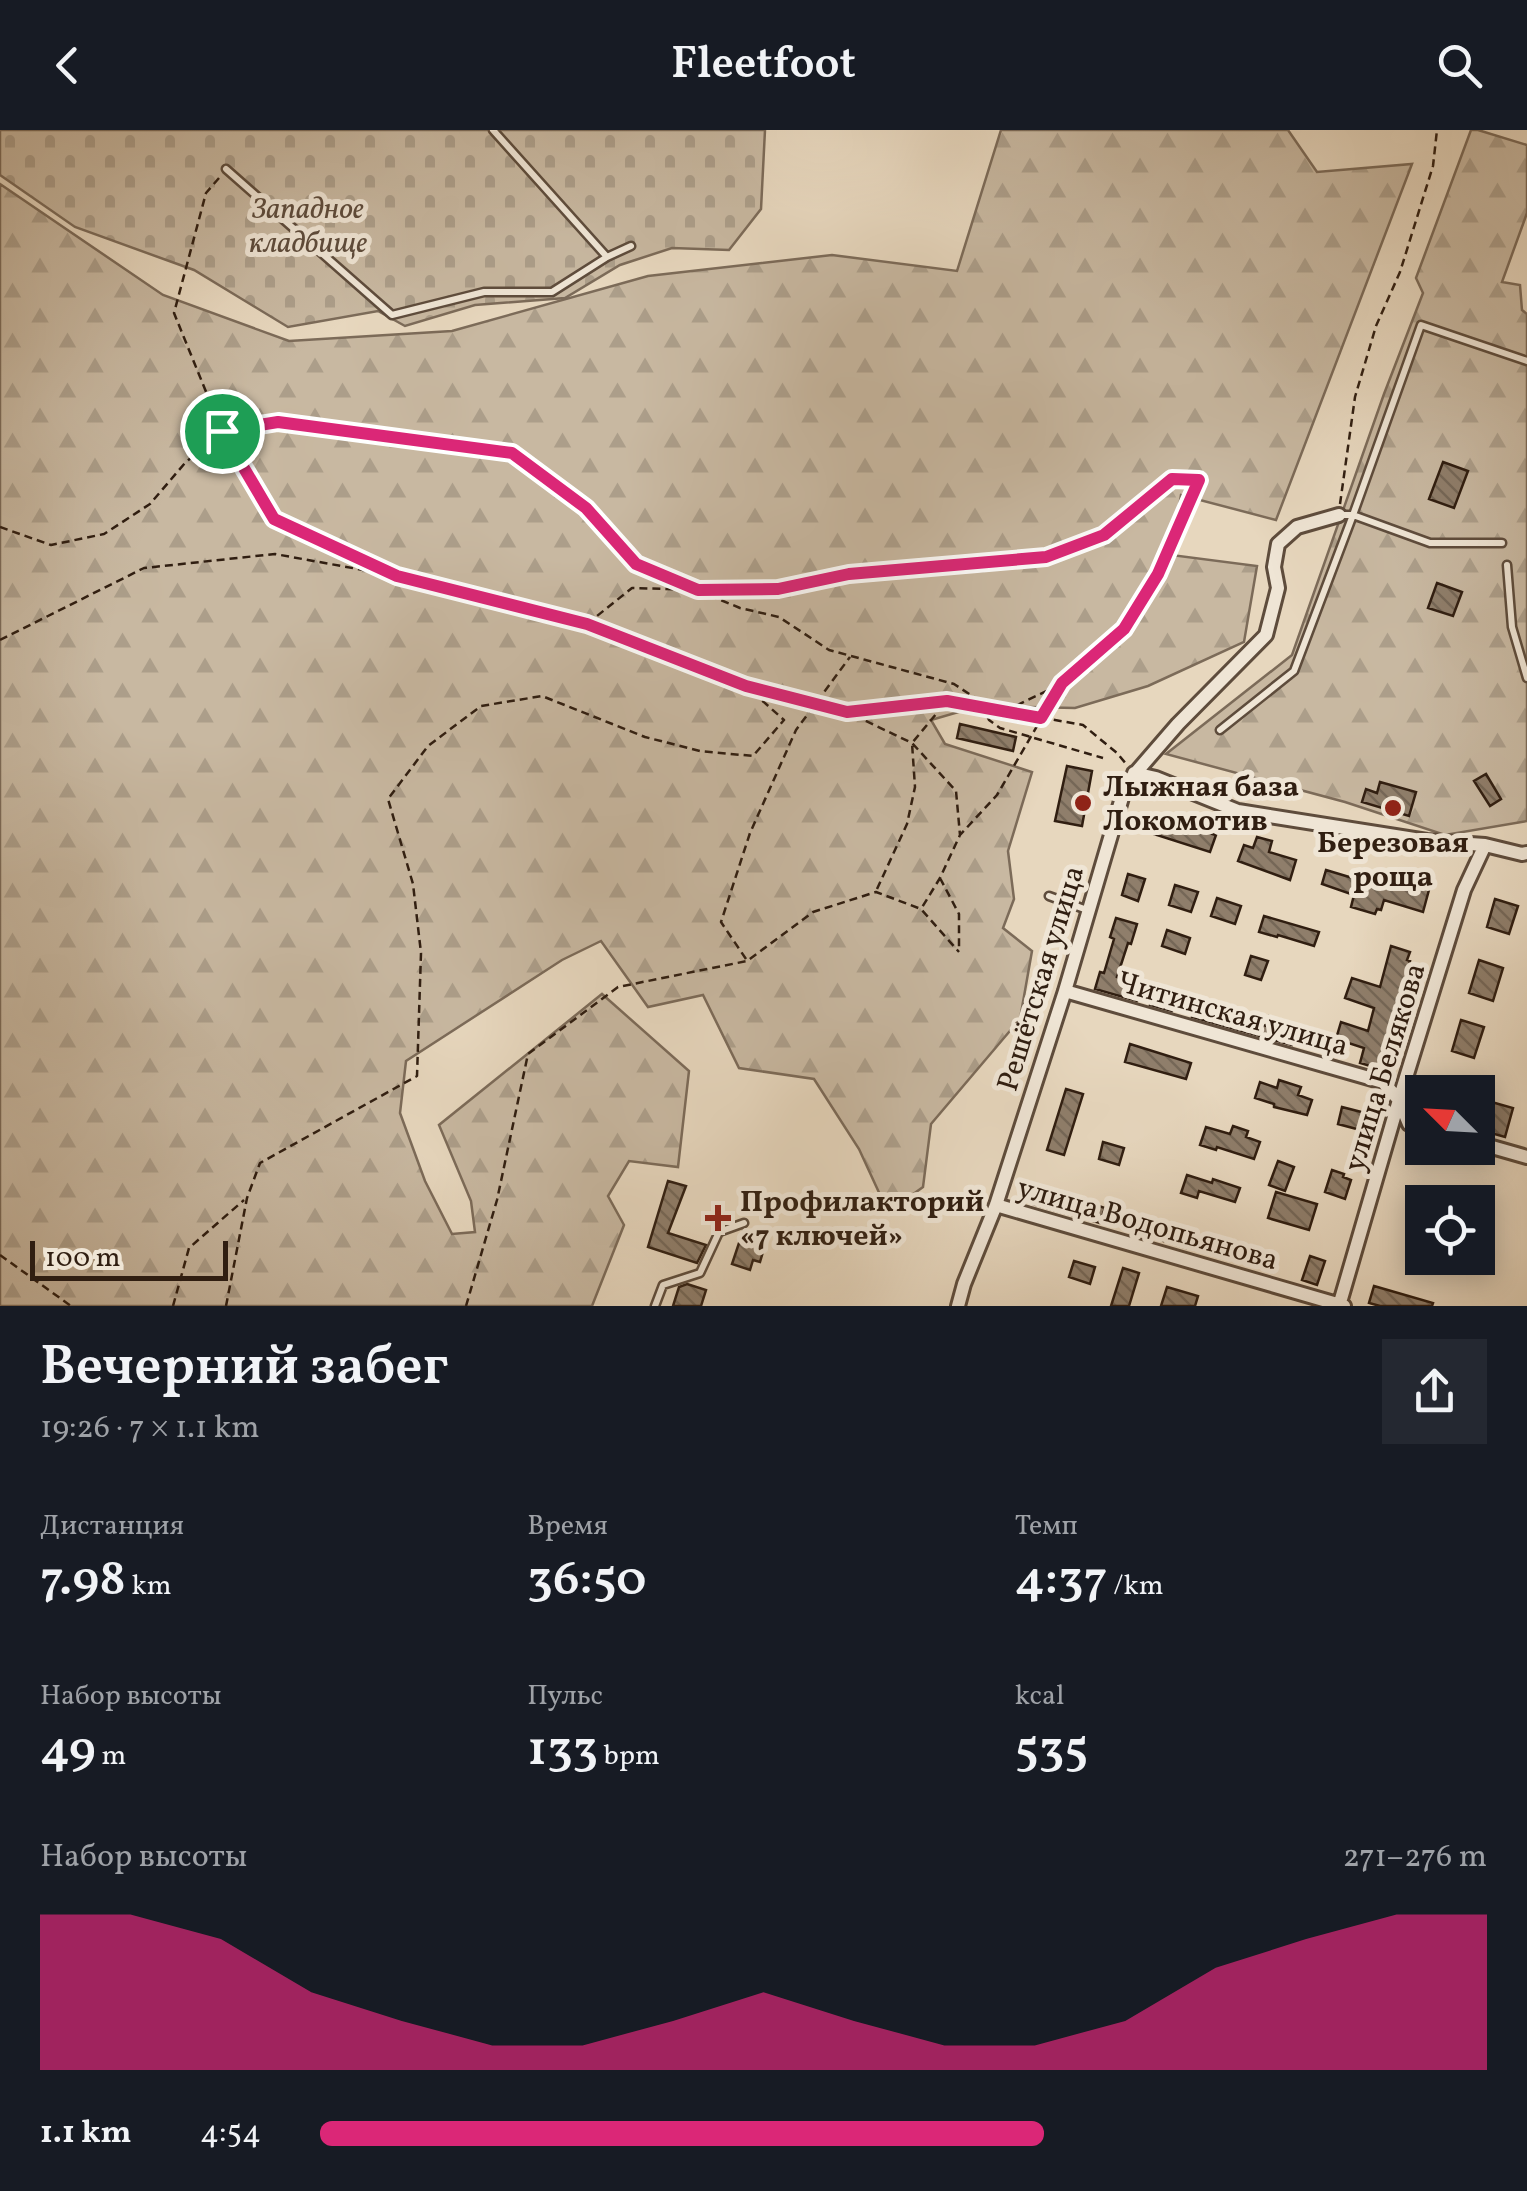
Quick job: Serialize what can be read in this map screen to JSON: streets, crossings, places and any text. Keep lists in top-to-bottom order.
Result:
{
  "streets": {
    "street": [
      "Решётская улица",
      "Читинская улица",
      "улица Белякова",
      "улица Водопьянова"
    ]
  },
  "crossings": [
    ["Решётская улица", "Читинская улица"],
    ["Решётская улица", "улица Водопьянова"],
    ["Читинская улица", "улица Белякова"],
    ["улица Белякова", "улица Водопьянова"]
  ],
  "parks": ["Западное кладбище"],
  "places": {
    "other": ["Лыжная база Локомотив", "Березовая роща"],
    "health": ["Профилакторий «7 ключей»"]
  },
  "scale_bar": "100 m",
  "north": "top left",
  "page": {
    "header": "Fleetfoot",
    "scale": "100 m",
    "heading": ["Вечерний забег", "19:26 · 7 × 1.1 km"],
    "stats": [
      ["Дистанция", "7.98 km"],
      ["Время", "36:50"],
      ["Темп", "4:37 /km"],
      ["Набор высоты", "49 m"],
      ["Пульс", "133 bpm"],
      ["kcal", "535"]
    ],
    "chart": ["Набор высоты", "271–276 m"],
    "list": [
      {
        "name": "1.1 km",
        "note": "4:54"
      }
    ]
  }
}
